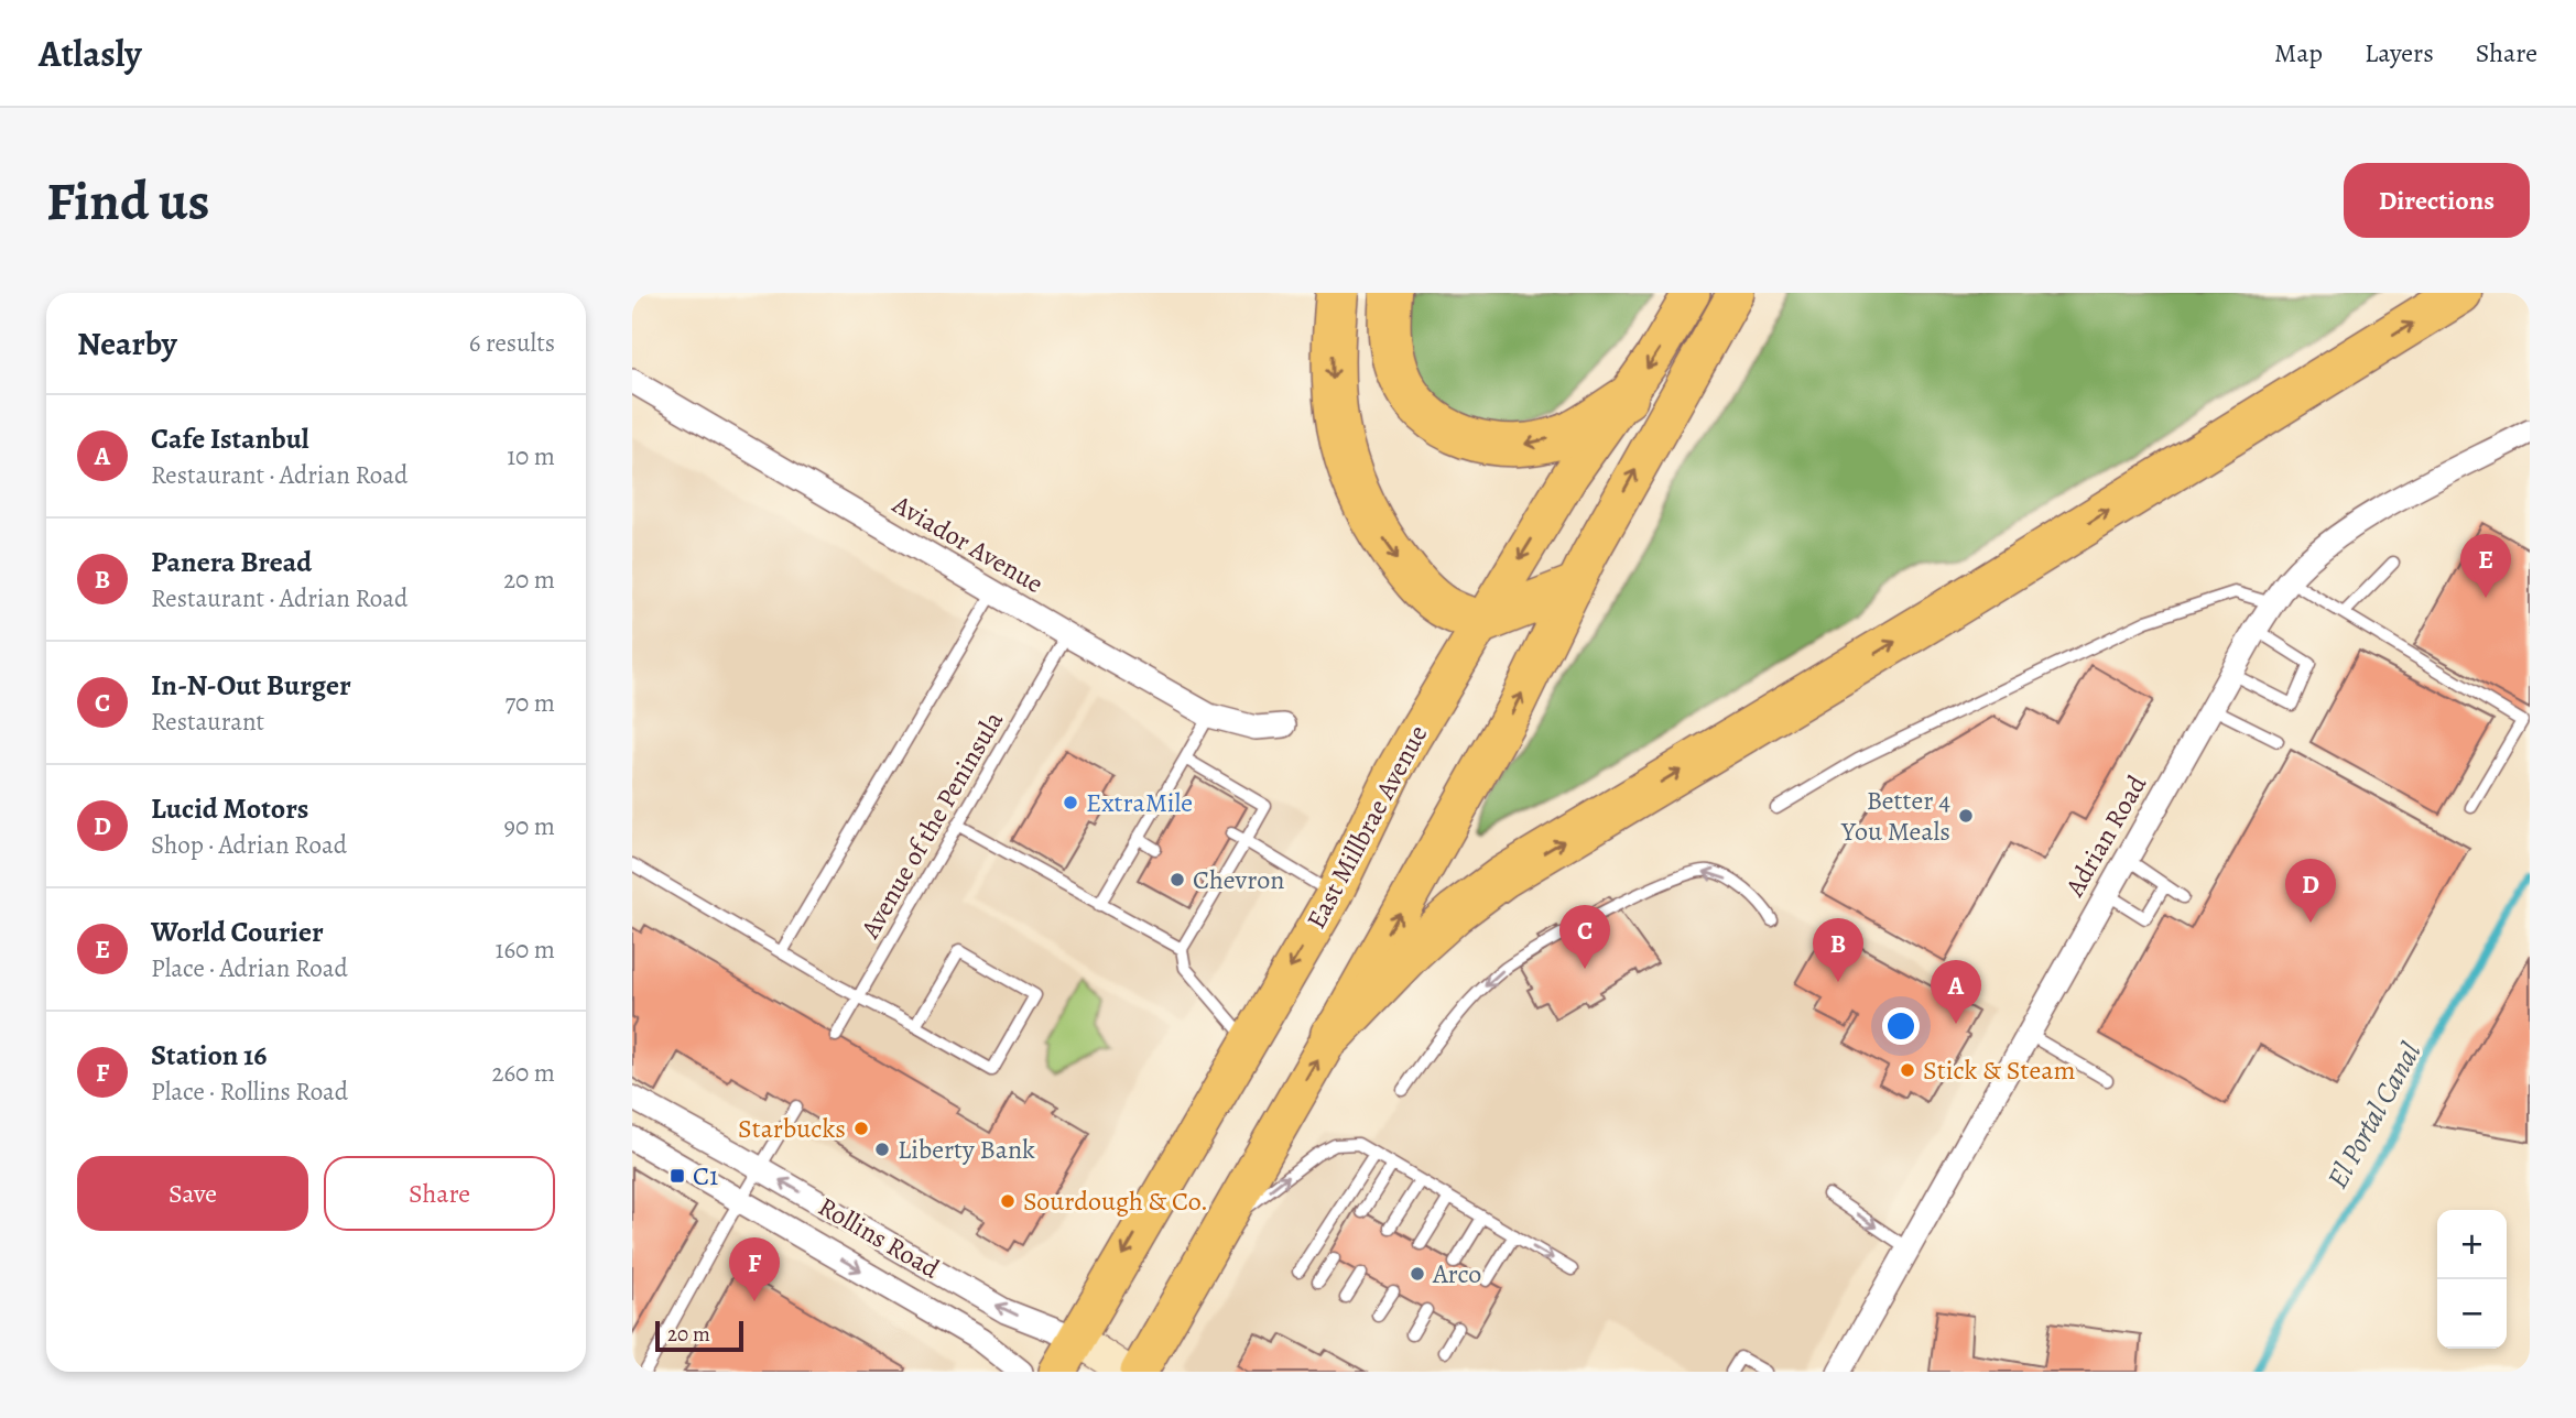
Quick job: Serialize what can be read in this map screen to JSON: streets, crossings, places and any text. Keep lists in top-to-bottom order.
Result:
{
  "streets": {
    "main road": ["East Millbrae Avenue", "Rollins Road"],
    "street": ["Aviador Avenue", "Adrian Road"],
    "lane": ["Avenue of the Peninsula"]
  },
  "crossings": [
    ["Aviador Avenue", "Avenue of the Peninsula"],
    ["East Millbrae Avenue", "Rollins Road"]
  ],
  "water": ["El Portal Canal"],
  "places": {
    "other": [
      "ExtraMile",
      "Better 4 You Meals",
      "Chevron",
      "Stick & Steam",
      "Starbucks",
      "Liberty Bank",
      "Sourdough & Co.",
      "Arco"
    ],
    "transit": ["C1"]
  },
  "scale_bar": "20 m",
  "page": {
    "header": "Atlasly",
    "nav": ["Map", "Layers", "Share"],
    "buttons": [
      "Directions",
      ["Save", "Share"]
    ],
    "title": "Find us",
    "heading": ["Nearby", "6 results"],
    "list": [
      {
        "mark": "A",
        "name": "Cafe Istanbul",
        "note": "Restaurant · Adrian Road",
        "value": "10 m"
      },
      {
        "mark": "B",
        "name": "Panera Bread",
        "note": "Restaurant · Adrian Road",
        "value": "20 m"
      },
      {
        "mark": "C",
        "name": "In-N-Out Burger",
        "note": "Restaurant",
        "value": "70 m"
      },
      {
        "mark": "D",
        "name": "Lucid Motors",
        "note": "Shop · Adrian Road",
        "value": "90 m"
      },
      {
        "mark": "E",
        "name": "World Courier",
        "note": "Place · Adrian Road",
        "value": "160 m"
      },
      {
        "mark": "F",
        "name": "Station 16",
        "note": "Place · Rollins Road",
        "value": "260 m"
      }
    ],
    "pins": [
      "E",
      "D",
      "C",
      "B",
      "A",
      "F"
    ],
    "map_buttons": ["+", "−"],
    "scale": "20 m"
  }
}
